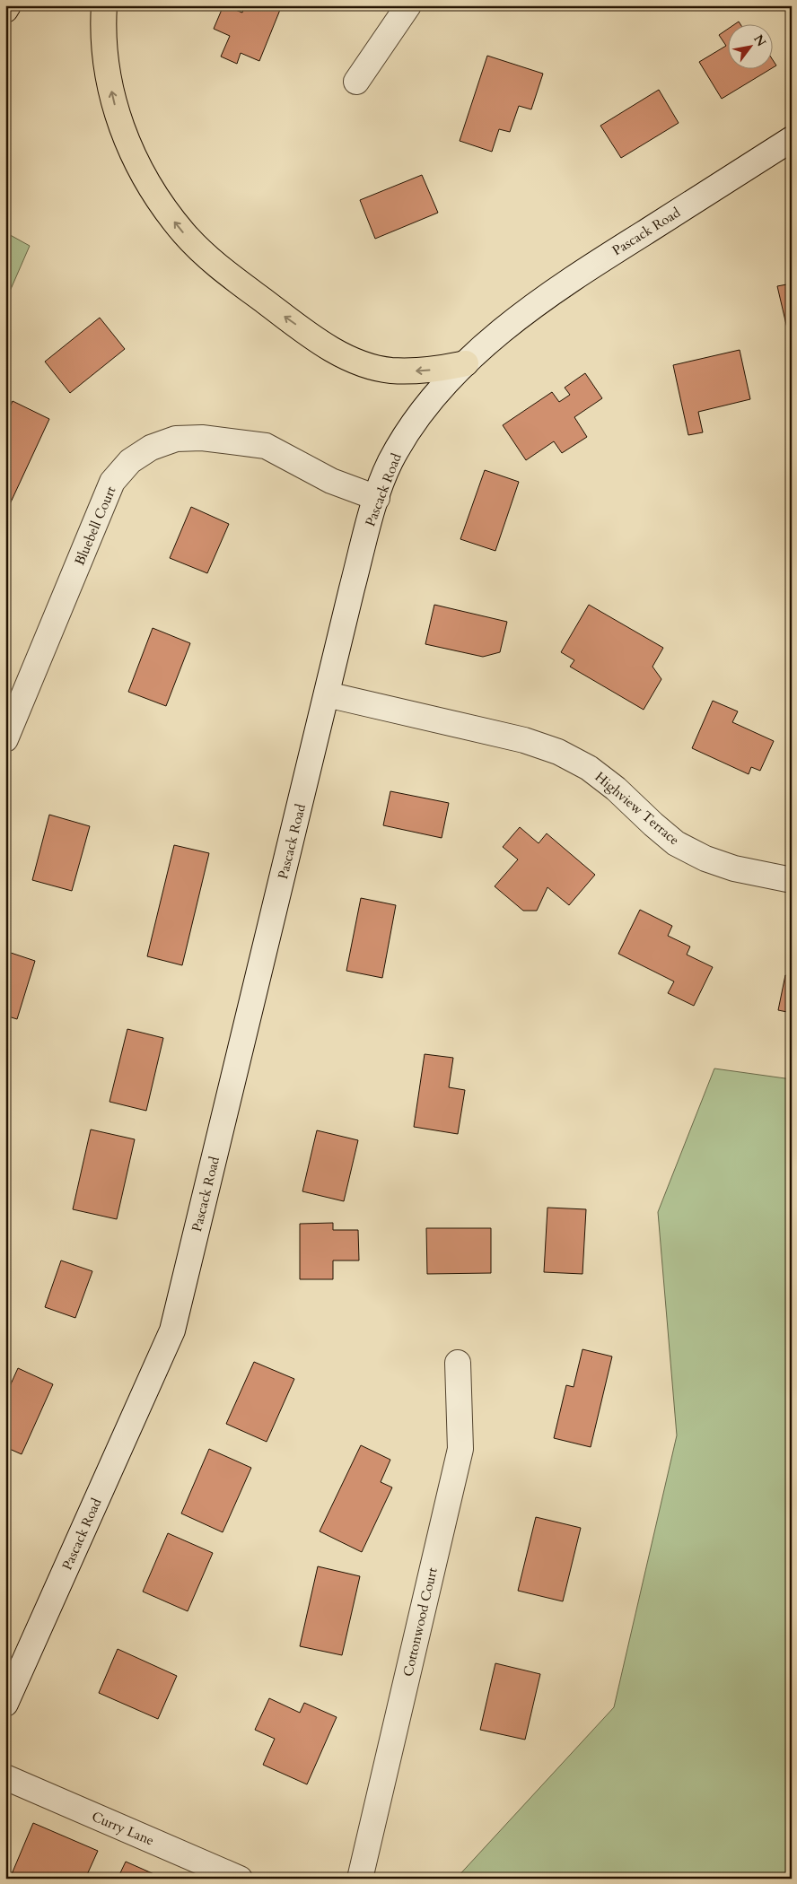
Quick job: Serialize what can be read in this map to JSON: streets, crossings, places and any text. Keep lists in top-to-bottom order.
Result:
{
  "streets": {
    "street": [
      "Pascack Road",
      "Bluebell Court",
      "Highview Terrace",
      "Cottonwood Court",
      "Curry Lane"
    ]
  },
  "crossings": [
    ["Pascack Road", "Bluebell Court"],
    ["Pascack Road", "Highview Terrace"]
  ],
  "north": "top right"
}
